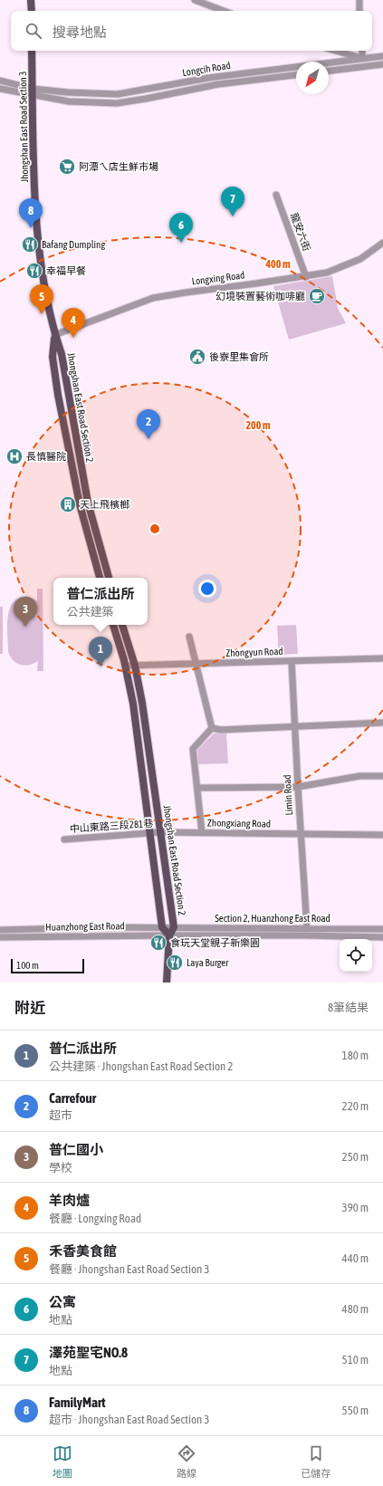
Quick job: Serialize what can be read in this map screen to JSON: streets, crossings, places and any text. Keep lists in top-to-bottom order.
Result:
{
  "streets": {
    "main road": ["Jhongshan East Road Section 3", "Jhongshan East Road Section 2"],
    "street": [
      "Longcih Road",
      "龍安六街",
      "Longxing Road",
      "Zhongyun Road",
      "Limin Road",
      "Zhongxiang Road",
      "中山東路三段281巷",
      "Section 2, Huanzhong East Road",
      "Huanzhong East Road"
    ]
  },
  "crossings": [
    ["Longcih Road", "Jhongshan East Road Section 3"],
    ["Jhongshan East Road Section 3", "Longxing Road"],
    ["Jhongshan East Road Section 3", "Jhongshan East Road Section 2"],
    ["龍安六街", "Longxing Road"],
    ["Longxing Road", "Jhongshan East Road Section 2"],
    ["Jhongshan East Road Section 2", "Zhongyun Road"],
    ["Jhongshan East Road Section 2", "Zhongxiang Road"],
    ["Jhongshan East Road Section 2", "中山東路三段281巷"],
    ["Jhongshan East Road Section 2", "Section 2, Huanzhong East Road"],
    ["Jhongshan East Road Section 2", "Huanzhong East Road"],
    ["Zhongyun Road", "Limin Road"],
    ["Limin Road", "Zhongxiang Road"],
    ["Limin Road", "Section 2, Huanzhong East Road"],
    ["Zhongxiang Road", "中山東路三段281巷"],
    ["Section 2, Huanzhong East Road", "Huanzhong East Road"]
  ],
  "places": {
    "supermarket": ["阿潭ㄟ店生鮮市場"],
    "restaurant": [
      "Bafang Dumpling",
      "幸福早餐",
      "食玩天堂親子新樂園",
      "Laya Burger"
    ],
    "cafe": ["幻境裝置藝術咖啡廳"],
    "public building": ["後寮里集會所"],
    "hospital": ["長慎醫院"],
    "building": ["天上飛檳榔"]
  },
  "scale_bar": "100 m",
  "north": "bottom left",
  "page": {
    "search": "搜尋地點",
    "pins": [
      "7",
      "8",
      "6",
      "5",
      "4",
      "2",
      "3",
      "1"
    ],
    "popup": ["普仁派出所", "公共建築"],
    "scale": "100 m",
    "heading": ["附近", "8筆結果"],
    "list": [
      {
        "mark": "1",
        "name": "普仁派出所",
        "note": "公共建築 · Jhongshan East Road Section 2",
        "value": "180 m"
      },
      {
        "mark": "2",
        "name": "Carrefour",
        "note": "超市",
        "value": "220 m"
      },
      {
        "mark": "3",
        "name": "普仁國小",
        "note": "學校",
        "value": "250 m"
      },
      {
        "mark": "4",
        "name": "羊肉爐",
        "note": "餐廳 · Longxing Road",
        "value": "390 m"
      },
      {
        "mark": "5",
        "name": "禾香美食館",
        "note": "餐廳 · Jhongshan East Road Section 3",
        "value": "440 m"
      },
      {
        "mark": "6",
        "name": "公寓",
        "note": "地點",
        "value": "480 m"
      },
      {
        "mark": "7",
        "name": "澤苑聖宅NO.8",
        "note": "地點",
        "value": "510 m"
      },
      {
        "mark": "8",
        "name": "FamilyMart",
        "note": "超市 · Jhongshan East Road Section 3",
        "value": "550 m"
      }
    ],
    "nav": ["地圖", "路線", "已儲存"]
  },
  "rings": ["400 m", "200 m"]
}
